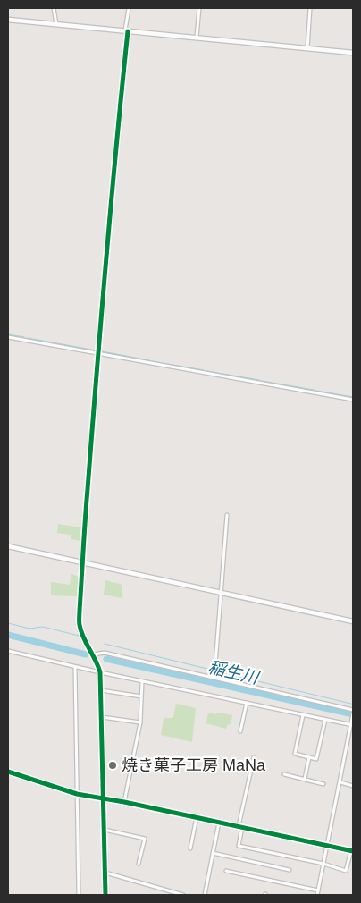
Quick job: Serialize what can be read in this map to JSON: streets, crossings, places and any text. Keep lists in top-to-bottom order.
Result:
{
  "water": ["稲生川"],
  "places": ["焼き菓子工房 MaNa"]
}
